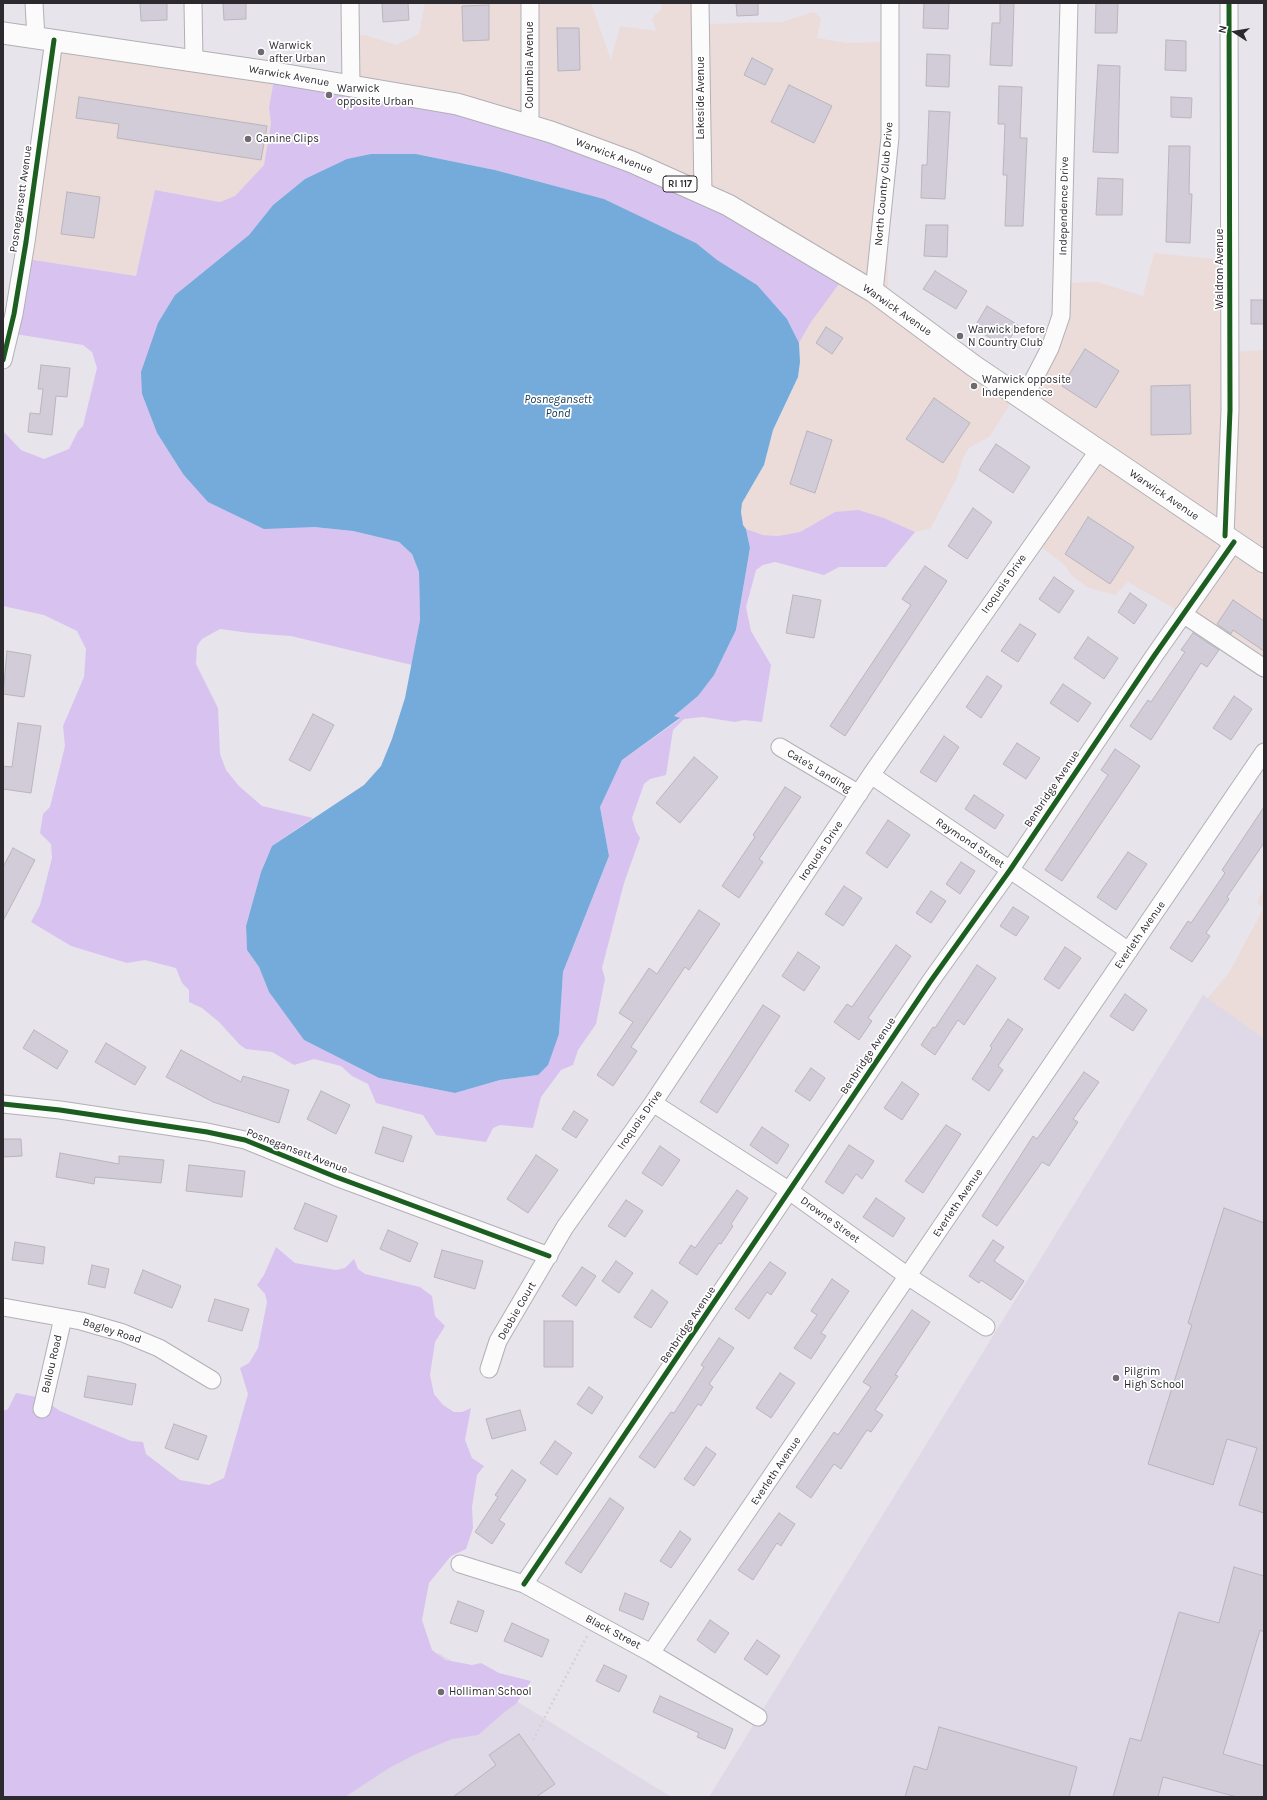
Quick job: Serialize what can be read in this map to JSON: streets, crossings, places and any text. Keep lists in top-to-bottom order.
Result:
{
  "streets": {
    "main road": ["Warwick Avenue", "RI 117"],
    "street": [
      "Columbia Avenue",
      "Lakeside Avenue",
      "North Country Club Drive",
      "Posnegansett Avenue",
      "Independence Drive",
      "Waldron Avenue",
      "Iroquois Drive",
      "Cate's Landing",
      "Benbridge Avenue",
      "Raymond Street",
      "Everleth Avenue",
      "Drowne Street",
      "Debbie Court",
      "Bagley Road",
      "Ballou Road",
      "Black Street"
    ]
  },
  "crossings": [
    ["Columbia Avenue", "Warwick Avenue"],
    ["Warwick Avenue", "Lakeside Avenue"],
    ["Warwick Avenue", "North Country Club Drive"],
    ["Warwick Avenue", "Posnegansett Avenue"],
    ["Warwick Avenue", "Independence Drive"],
    ["Warwick Avenue", "Waldron Avenue"],
    ["Warwick Avenue", "Iroquois Drive"],
    ["Warwick Avenue", "Benbridge Avenue"],
    ["Posnegansett Avenue", "Iroquois Drive"],
    ["Posnegansett Avenue", "Debbie Court"],
    ["Waldron Avenue", "Benbridge Avenue"],
    ["Iroquois Drive", "Cate's Landing"],
    ["Iroquois Drive", "Raymond Street"],
    ["Iroquois Drive", "Drowne Street"],
    ["Iroquois Drive", "Debbie Court"],
    ["Benbridge Avenue", "Raymond Street"],
    ["Benbridge Avenue", "Drowne Street"],
    ["Benbridge Avenue", "Black Street"],
    ["Raymond Street", "Everleth Avenue"],
    ["Everleth Avenue", "Drowne Street"],
    ["Everleth Avenue", "Black Street"],
    ["Bagley Road", "Ballou Road"]
  ],
  "water": ["Posnegansett Pond"],
  "places": [
    "Warwick after Urban",
    "Warwick opposite Urban",
    "Canine Clips",
    "Warwick before N Country Club",
    "Warwick opposite Independence",
    "Pilgrim High School",
    "Holliman School"
  ],
  "north": "left"
}
